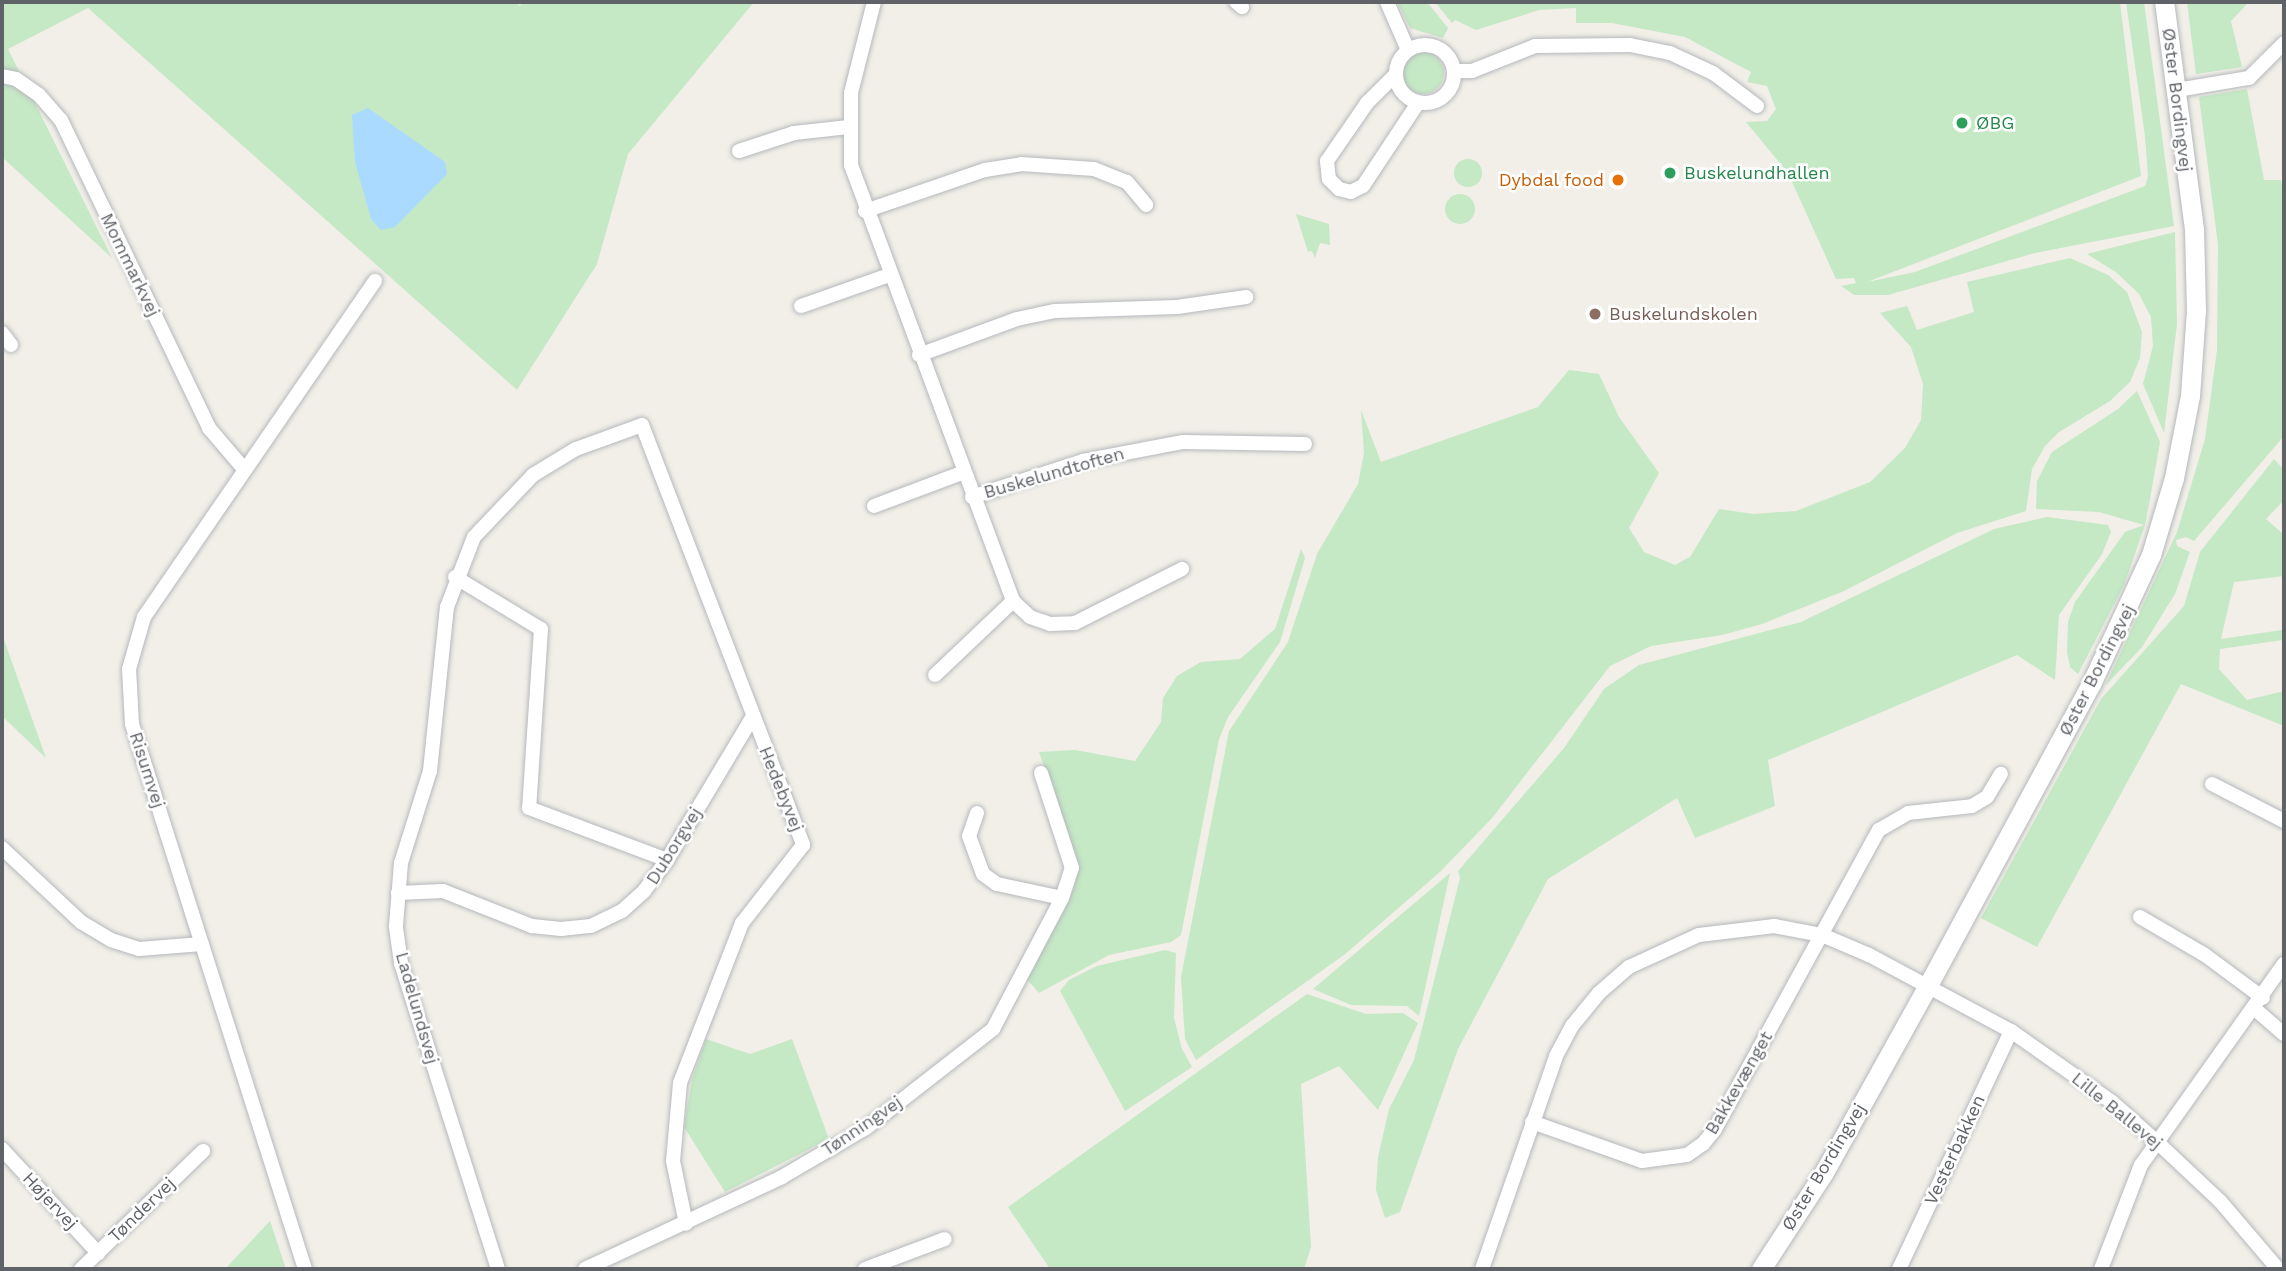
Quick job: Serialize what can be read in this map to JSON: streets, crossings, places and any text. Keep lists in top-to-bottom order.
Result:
{
  "streets": {
    "street": [
      "Øster Bordingvej",
      "Mommarkvej",
      "Buskelundtoften",
      "Risumvej",
      "Hedebyvej",
      "Duborgvej",
      "Ladelundsvej",
      "Bakkevænget",
      "Lille Ballevej",
      "Tønningvej",
      "Vesterbakken",
      "Højervej",
      "Tøndervej"
    ]
  },
  "crossings": [
    ["Øster Bordingvej", "Lille Ballevej"],
    ["Mommarkvej", "Risumvej"],
    ["Hedebyvej", "Duborgvej"],
    ["Hedebyvej", "Ladelundsvej"],
    ["Hedebyvej", "Tønningvej"],
    ["Duborgvej", "Ladelundsvej"],
    ["Lille Ballevej", "Vesterbakken"],
    ["Højervej", "Tøndervej"]
  ],
  "places": [
    "ØBG",
    "Buskelundhallen",
    "Dybdal food",
    "Buskelundskolen"
  ]
}
